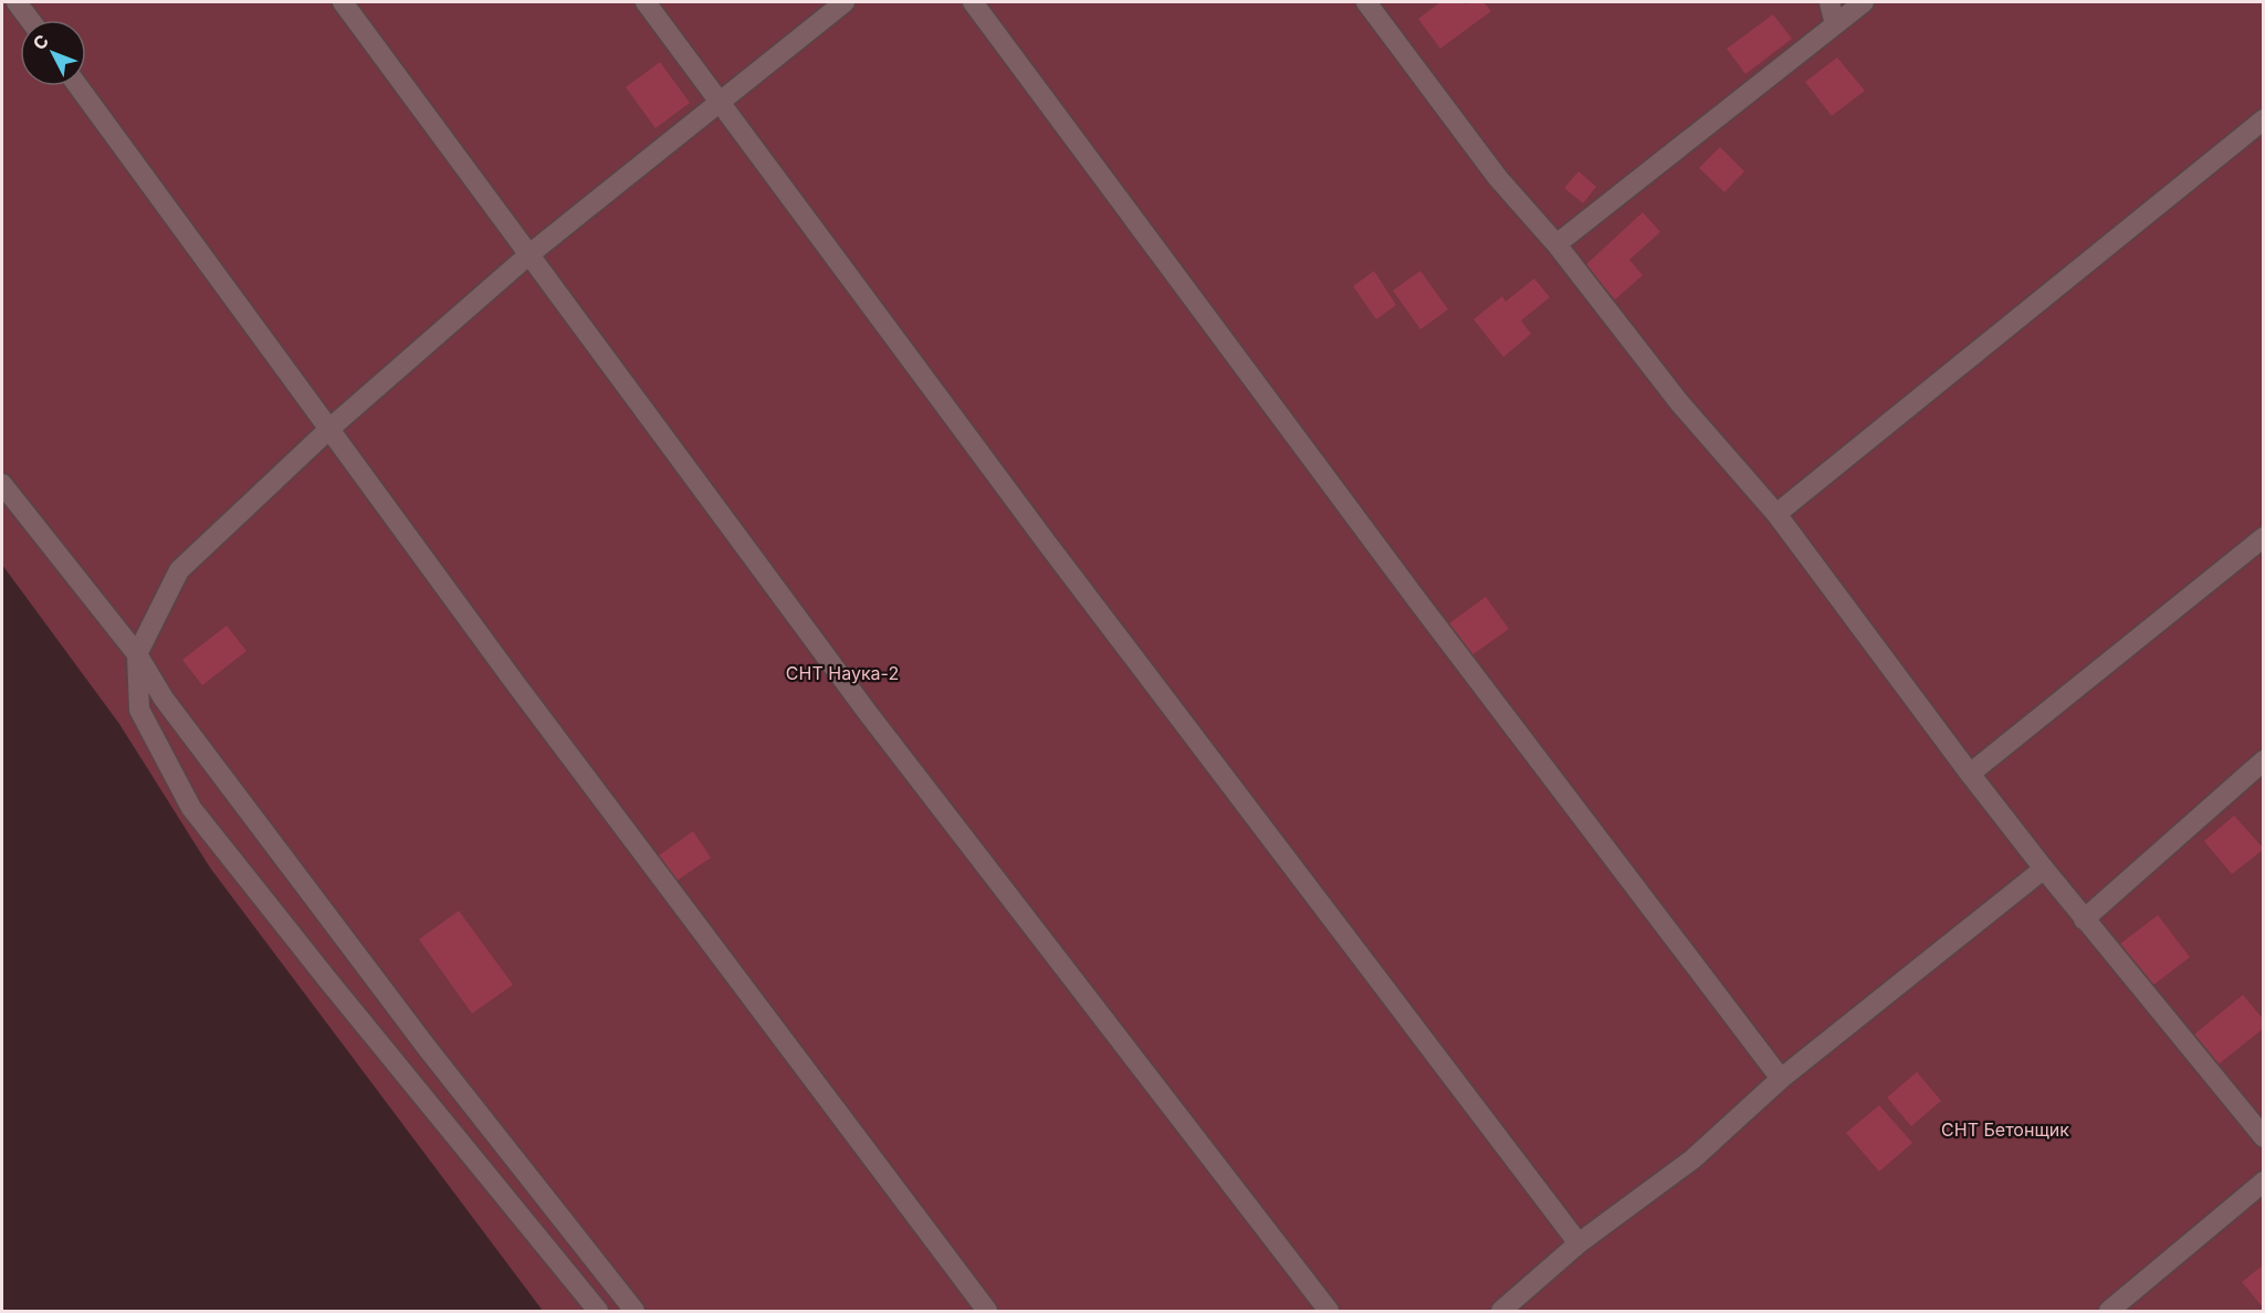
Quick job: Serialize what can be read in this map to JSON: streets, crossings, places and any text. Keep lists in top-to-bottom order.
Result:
{
  "parks": ["СНТ Наука-2", "СНТ Бетонщик"],
  "north": "top left"
}
